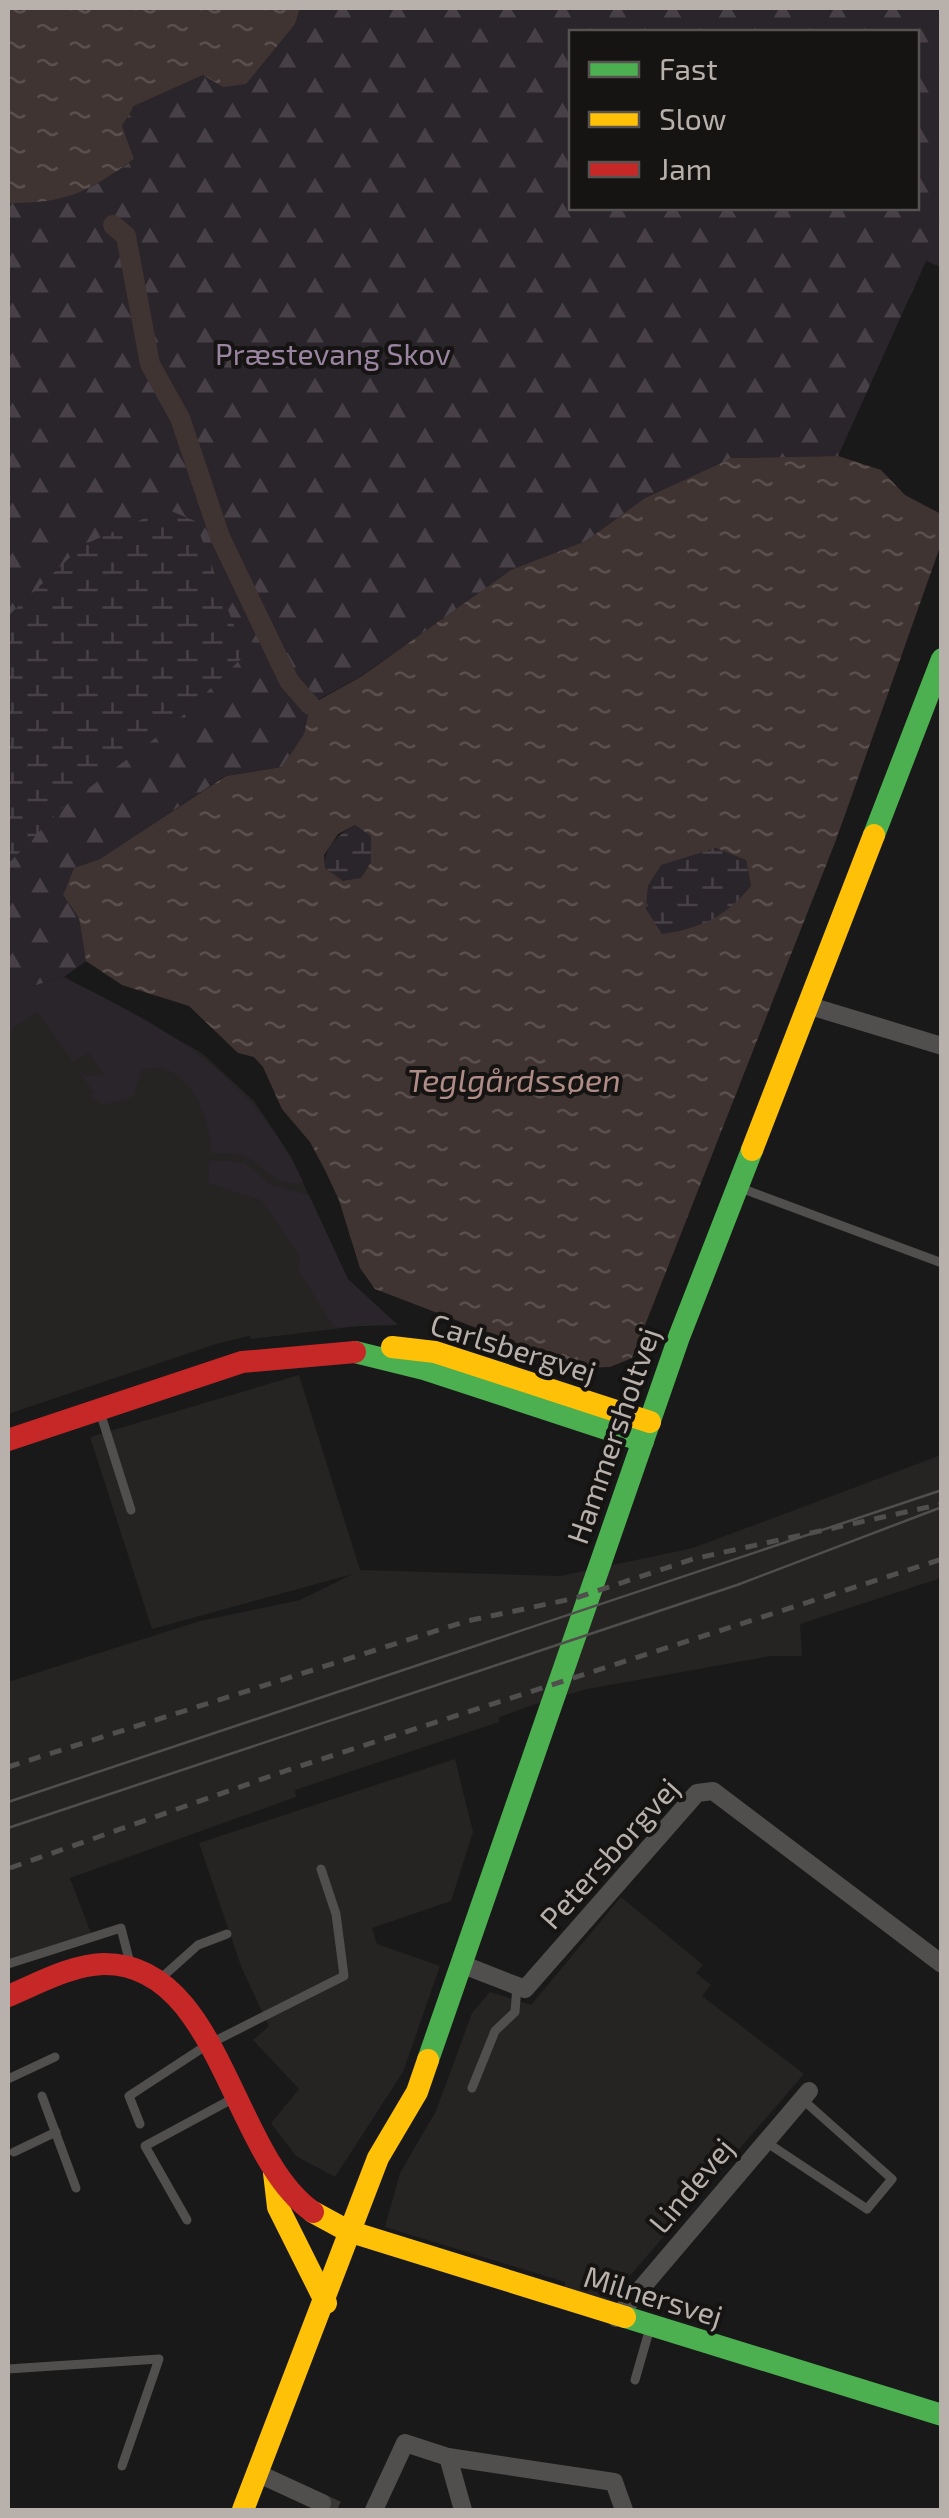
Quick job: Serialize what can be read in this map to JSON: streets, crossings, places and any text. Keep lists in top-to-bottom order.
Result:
{
  "streets": {
    "street": [
      "Carlsbergvej",
      "Hammersholtvej",
      "Petersborgvej",
      "Lindevej",
      "Milnersvej"
    ]
  },
  "crossings": [
    ["Carlsbergvej", "Hammersholtvej"],
    ["Hammersholtvej", "Milnersvej"],
    ["Lindevej", "Milnersvej"]
  ],
  "water": ["Teglgårdssøen"],
  "parks": ["Præstevang Skov"],
  "legend": ["Fast", "Slow", "Jam"]
}
